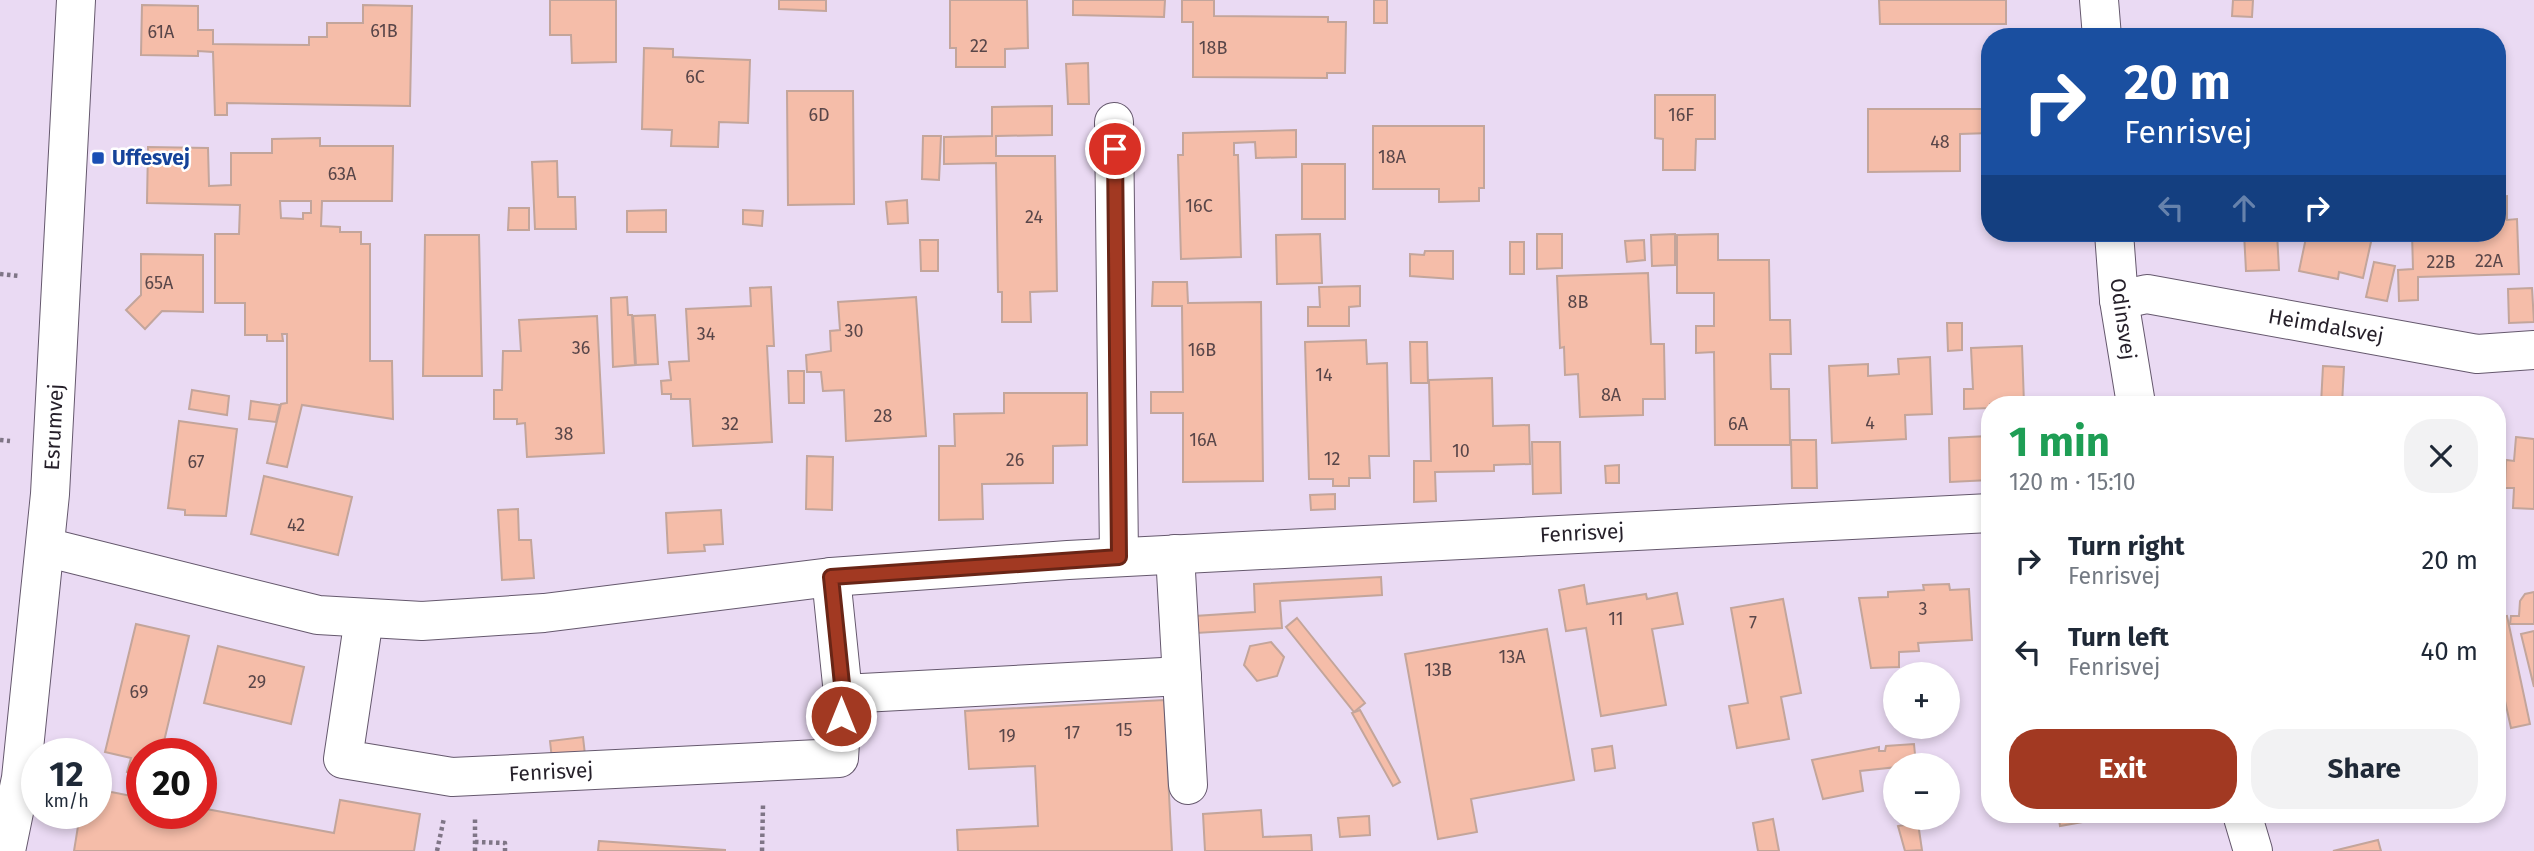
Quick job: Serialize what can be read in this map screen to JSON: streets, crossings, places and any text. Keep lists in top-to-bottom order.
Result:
{
  "streets": {
    "street": [
      "Odinsvej",
      "Heimdalsvej",
      "Esrumvej",
      "Fenrisvej"
    ]
  },
  "crossings": [
    ["Odinsvej", "Heimdalsvej"],
    ["Esrumvej", "Fenrisvej"]
  ],
  "places": {
    "transit": ["Uffesvej"]
  },
  "house_numbers": [
    "61B",
    "61A",
    "22",
    "18B",
    "6C",
    "6D",
    "16F",
    "48",
    "18A",
    "63A",
    "16C",
    "24",
    "22A",
    "22B",
    "65A",
    "8B",
    "30",
    "34",
    "36",
    "16B",
    "14",
    "8A",
    "28",
    "4",
    "32",
    "6A",
    "38",
    "16A",
    "10",
    "12",
    "26",
    "67",
    "42",
    "3",
    "11",
    "7",
    "13A",
    "13B",
    "29",
    "69",
    "15",
    "17",
    "19"
  ],
  "page": {
    "turn": ["20 m", "Fenrisvej"],
    "heading": ["1 min", "120 m · 15:10"],
    "list": [
      {
        "name": "Turn right",
        "note": "Fenrisvej",
        "value": "20 m"
      },
      {
        "name": "Turn left",
        "note": "Fenrisvej",
        "value": "40 m"
      }
    ],
    "map_buttons": ["+", "−"],
    "buttons": ["Exit", "Share"],
    "speed": "12 km/h",
    "limit": "20"
  }
}
